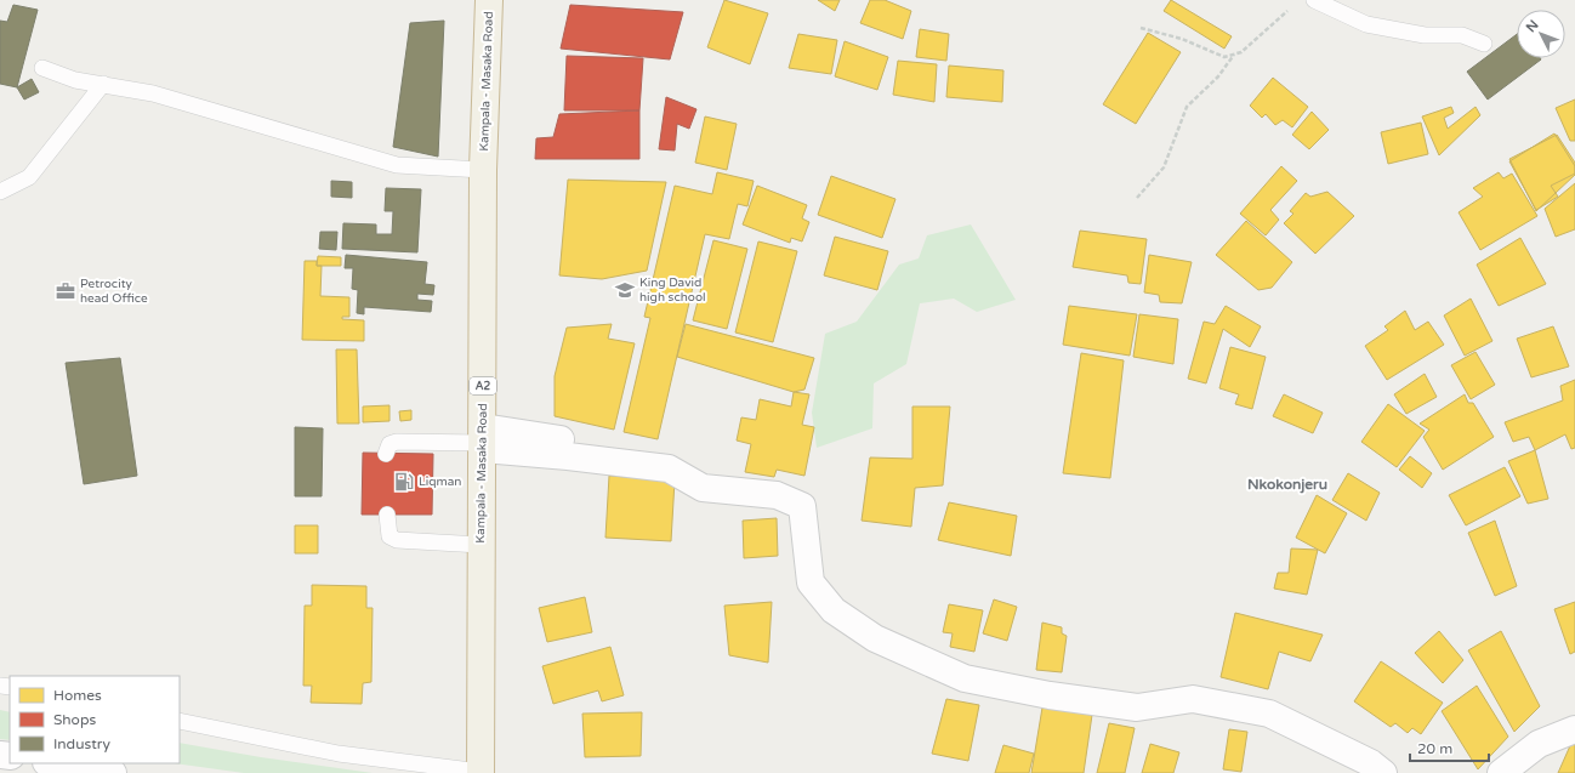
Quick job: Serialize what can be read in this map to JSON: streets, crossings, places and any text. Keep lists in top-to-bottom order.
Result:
{
  "streets": {
    "highway": ["Kampala - Masaka Road", "A2"]
  },
  "districts": ["Nkokonjeru"],
  "places": {
    "school or university": ["King David high school"],
    "office": ["Petrocity head Office"],
    "fuel station": ["Liqman"]
  },
  "legend": ["Homes", "Shops", "Industry"],
  "scale_bar": "20 m",
  "north": "top left"
}
